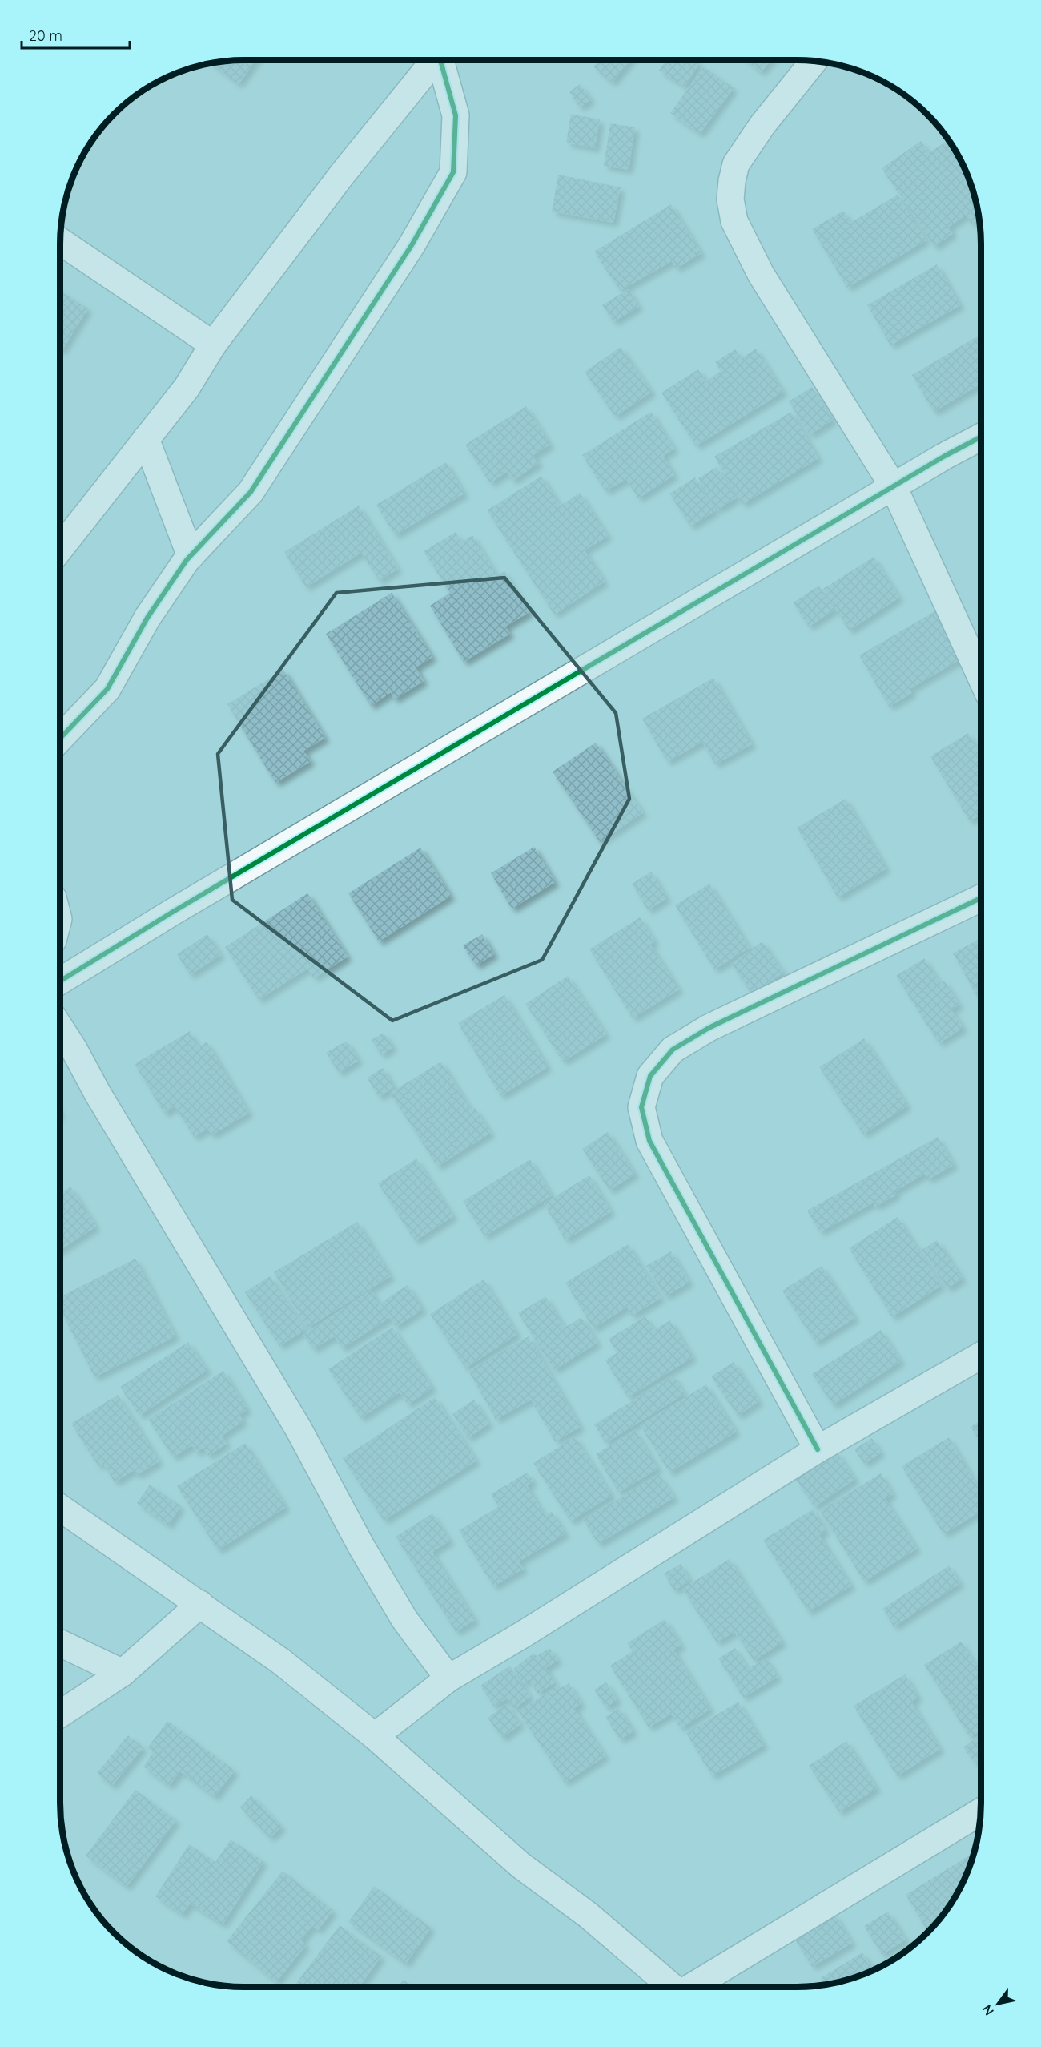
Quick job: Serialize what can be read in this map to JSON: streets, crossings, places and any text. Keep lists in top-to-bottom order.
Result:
{
  "scale_bar": "20 m",
  "north": "bottom left"
}
